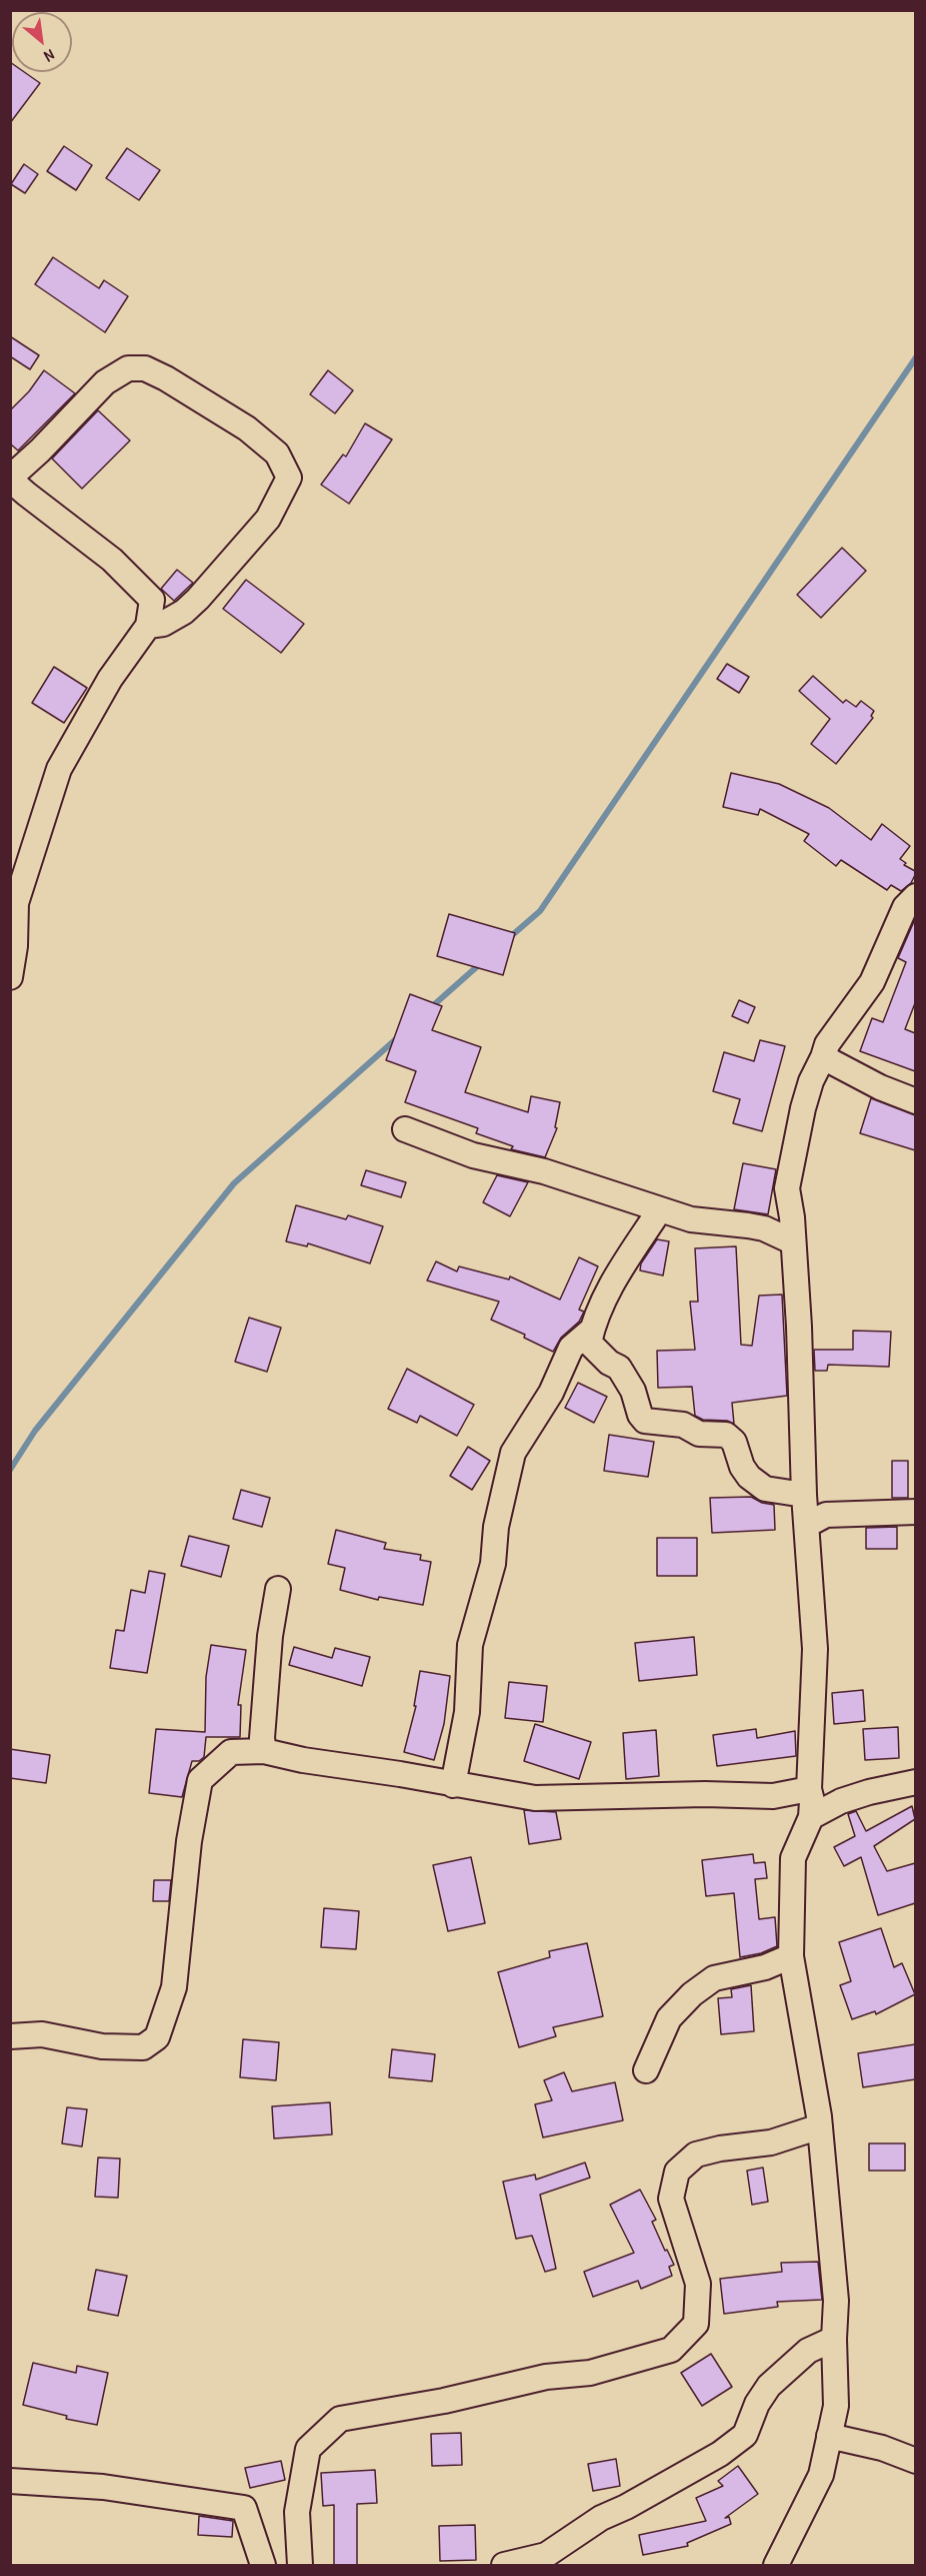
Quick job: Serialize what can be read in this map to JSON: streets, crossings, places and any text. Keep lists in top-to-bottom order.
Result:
{
  "north": "bottom right"
}
